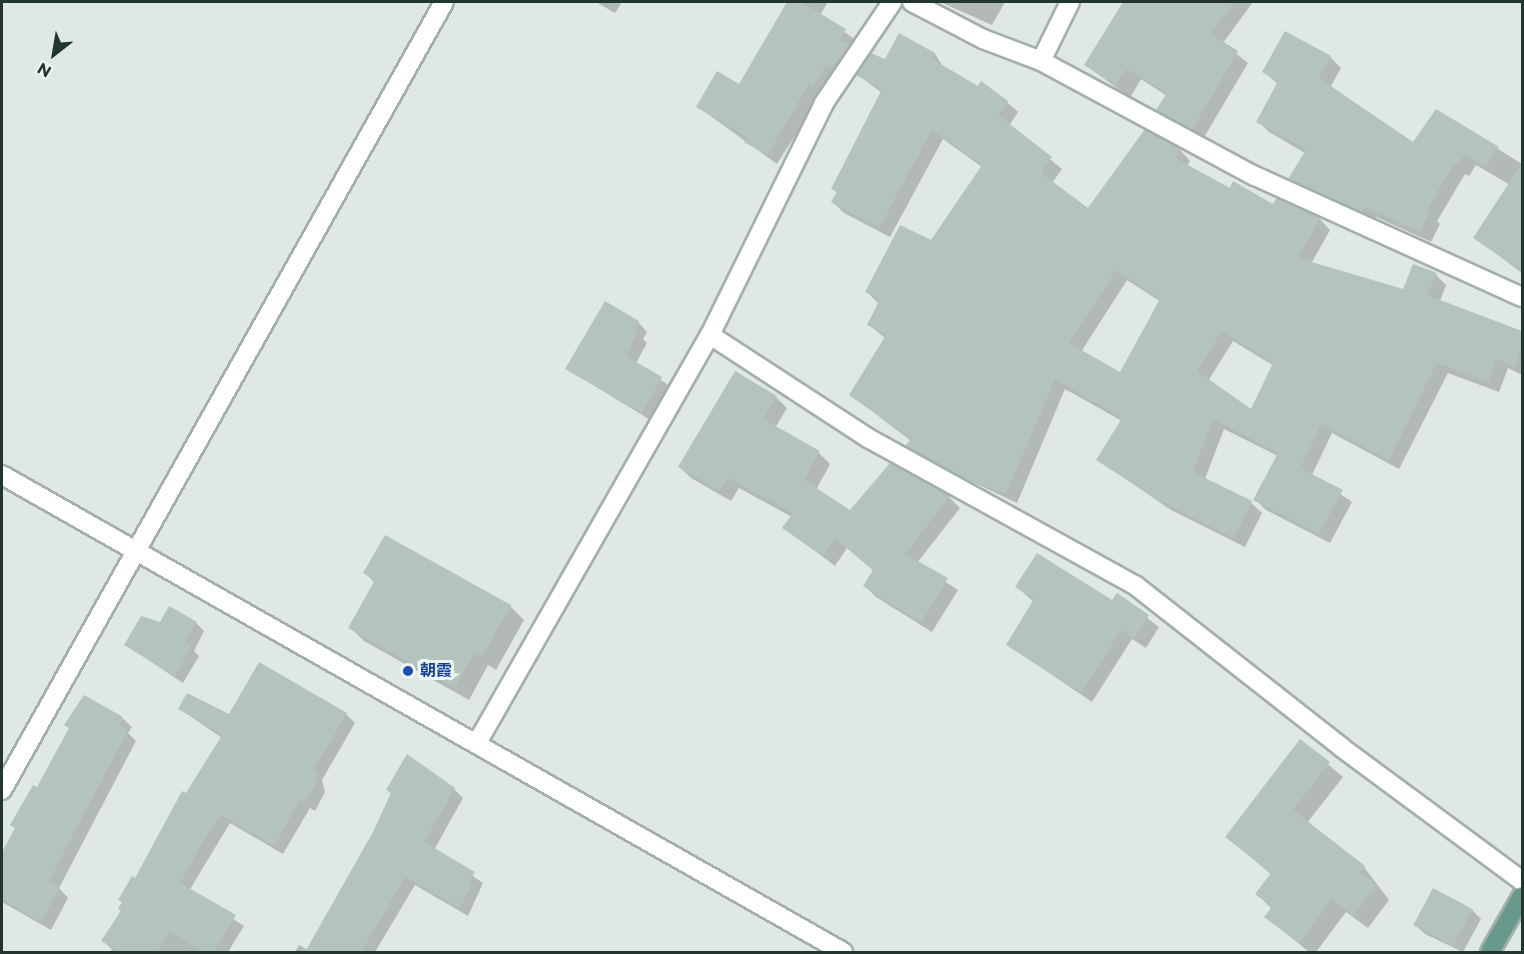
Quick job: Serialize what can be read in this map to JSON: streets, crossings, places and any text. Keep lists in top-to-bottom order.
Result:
{
  "places": ["朝霞"],
  "north": "bottom left"
}
